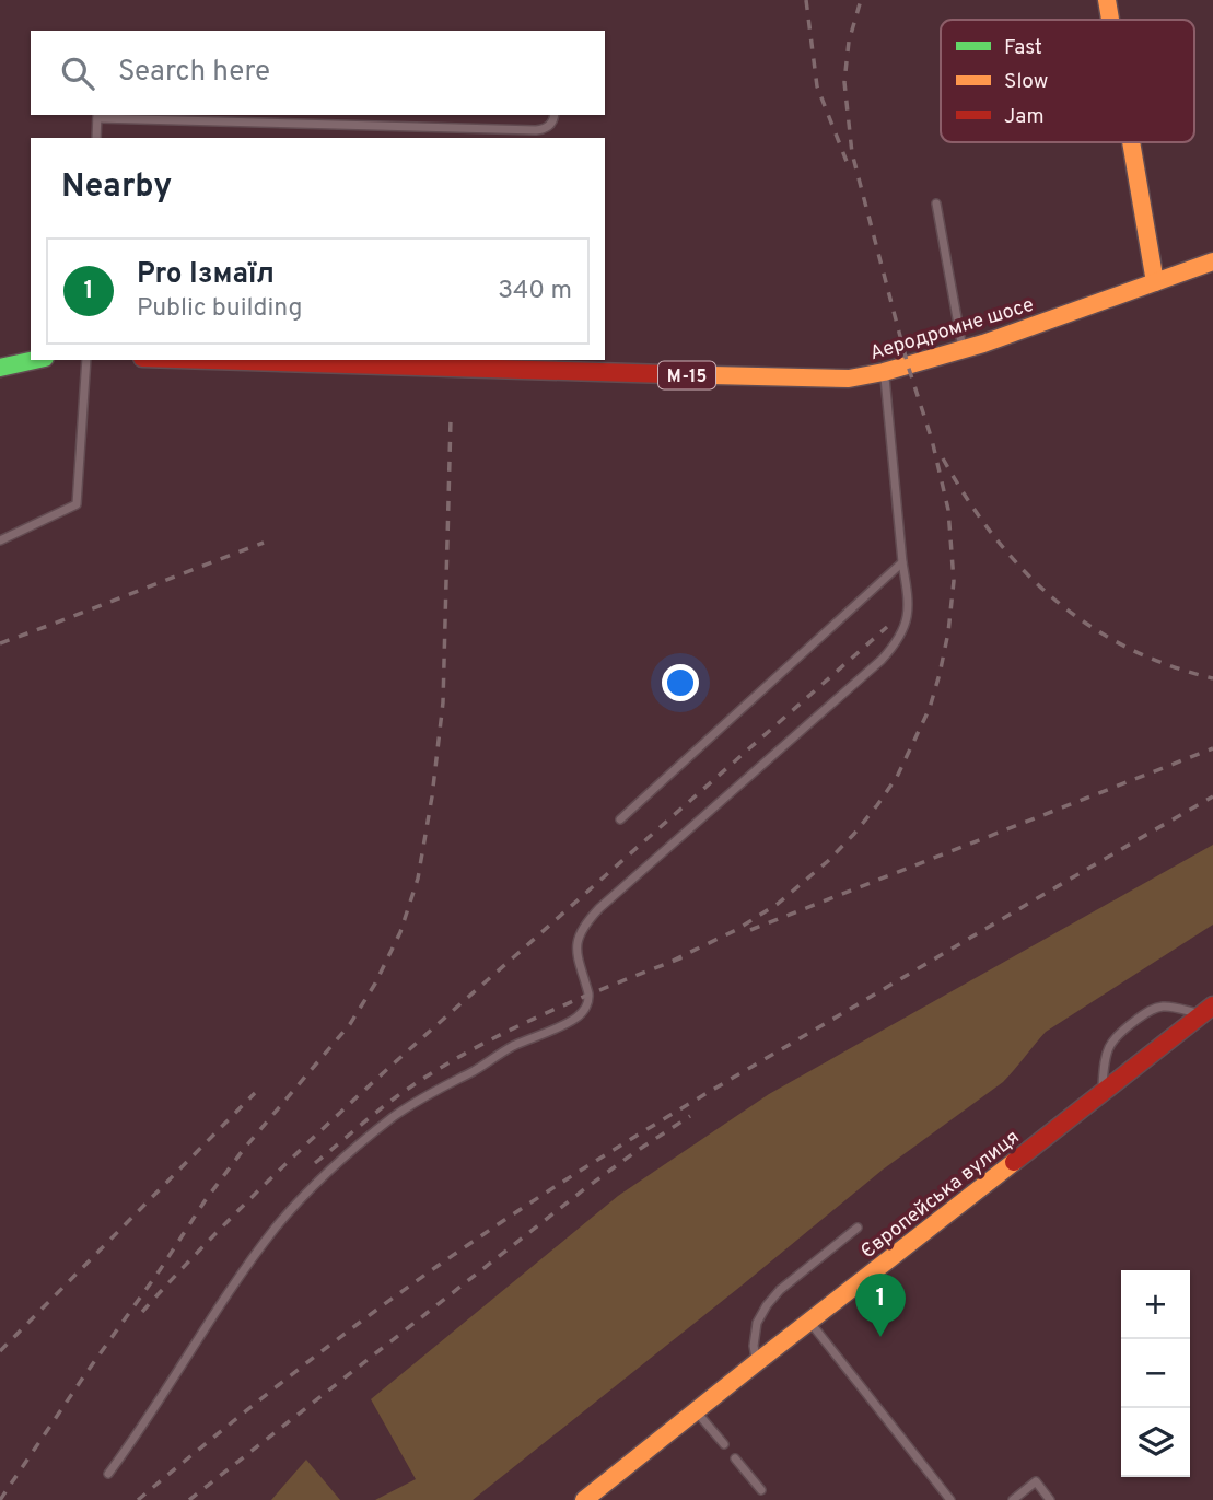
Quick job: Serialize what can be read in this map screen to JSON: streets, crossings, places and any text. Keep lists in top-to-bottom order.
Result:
{
  "streets": {
    "main road": ["Аеродромне шосе", "М-15", "Європейська вулиця"]
  },
  "legend": ["Fast", "Slow", "Jam"],
  "page": {
    "search": "Search here",
    "heading": "Nearby",
    "list": [
      {
        "mark": "1",
        "name": "Pro Ізмаїл",
        "note": "Public building",
        "value": "340 m"
      }
    ],
    "map_buttons": ["+", "−"],
    "pins": "1"
  }
}
